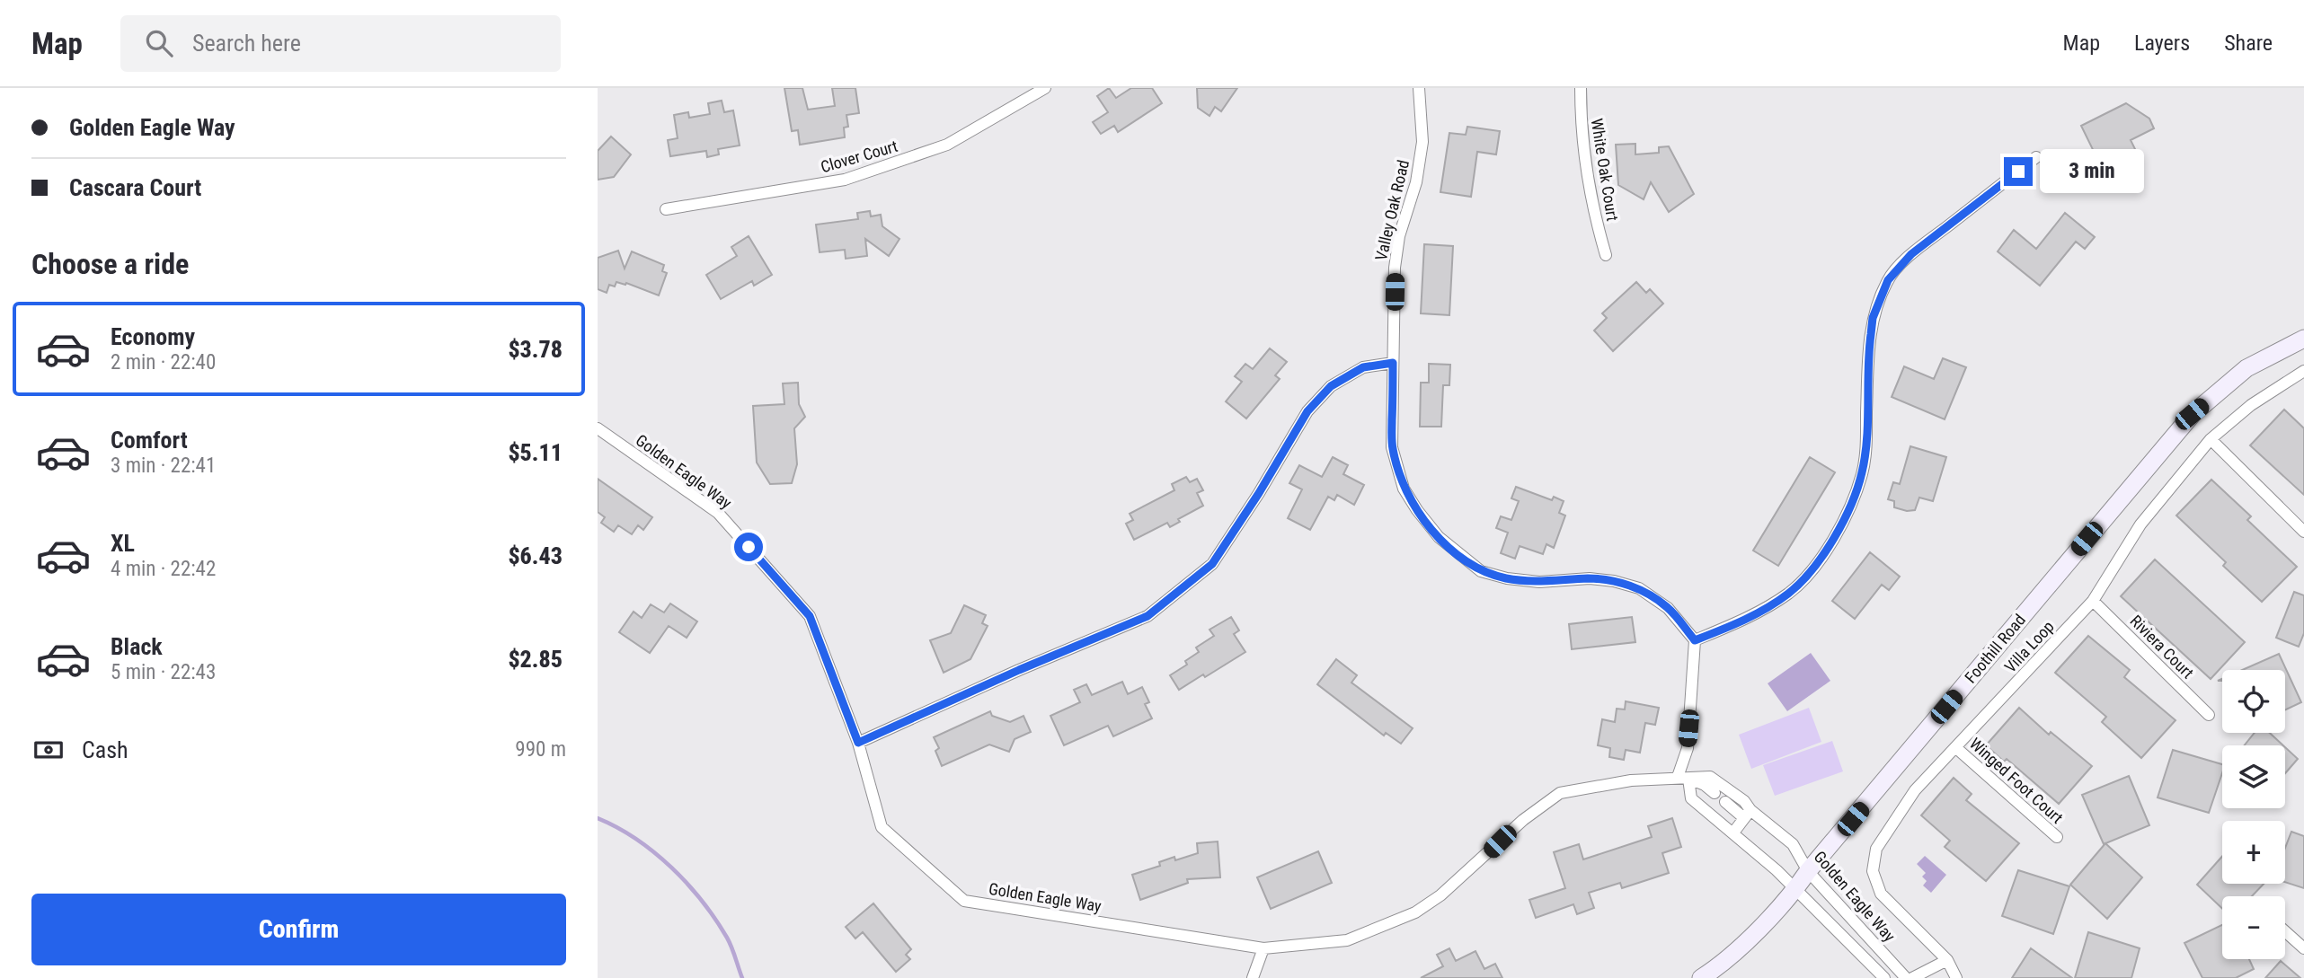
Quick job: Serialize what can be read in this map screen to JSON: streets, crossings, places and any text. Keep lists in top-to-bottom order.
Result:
{
  "streets": {
    "main road": ["Foothill Road"],
    "street": [
      "Clover Court",
      "White Oak Court",
      "Valley Oak Road",
      "Golden Eagle Way",
      "Villa Loop",
      "Riviera Court",
      "Winged Foot Court"
    ]
  },
  "crossings": [
    ["Golden Eagle Way", "Foothill Road"],
    ["Villa Loop", "Riviera Court"],
    ["Villa Loop", "Winged Foot Court"]
  ],
  "page": {
    "header": "Map",
    "search": "Search here",
    "nav": ["Map", "Layers", "Share"],
    "banner": ["Golden Eagle Way", "Cascara Court"],
    "bubble": "3 min",
    "heading": "Choose a ride",
    "list": [
      {
        "name": "Economy",
        "note": "2 min · 22:40",
        "value": "$3.78"
      },
      {
        "name": "Comfort",
        "note": "3 min · 22:41",
        "value": "$5.11"
      },
      {
        "name": "XL",
        "note": "4 min · 22:42",
        "value": "$6.43"
      },
      {
        "name": "Black",
        "note": "5 min · 22:43",
        "value": "$2.85"
      }
    ],
    "map_buttons": ["+", "−"],
    "pay": ["Cash", "990 m"],
    "buttons": "Confirm"
  }
}
